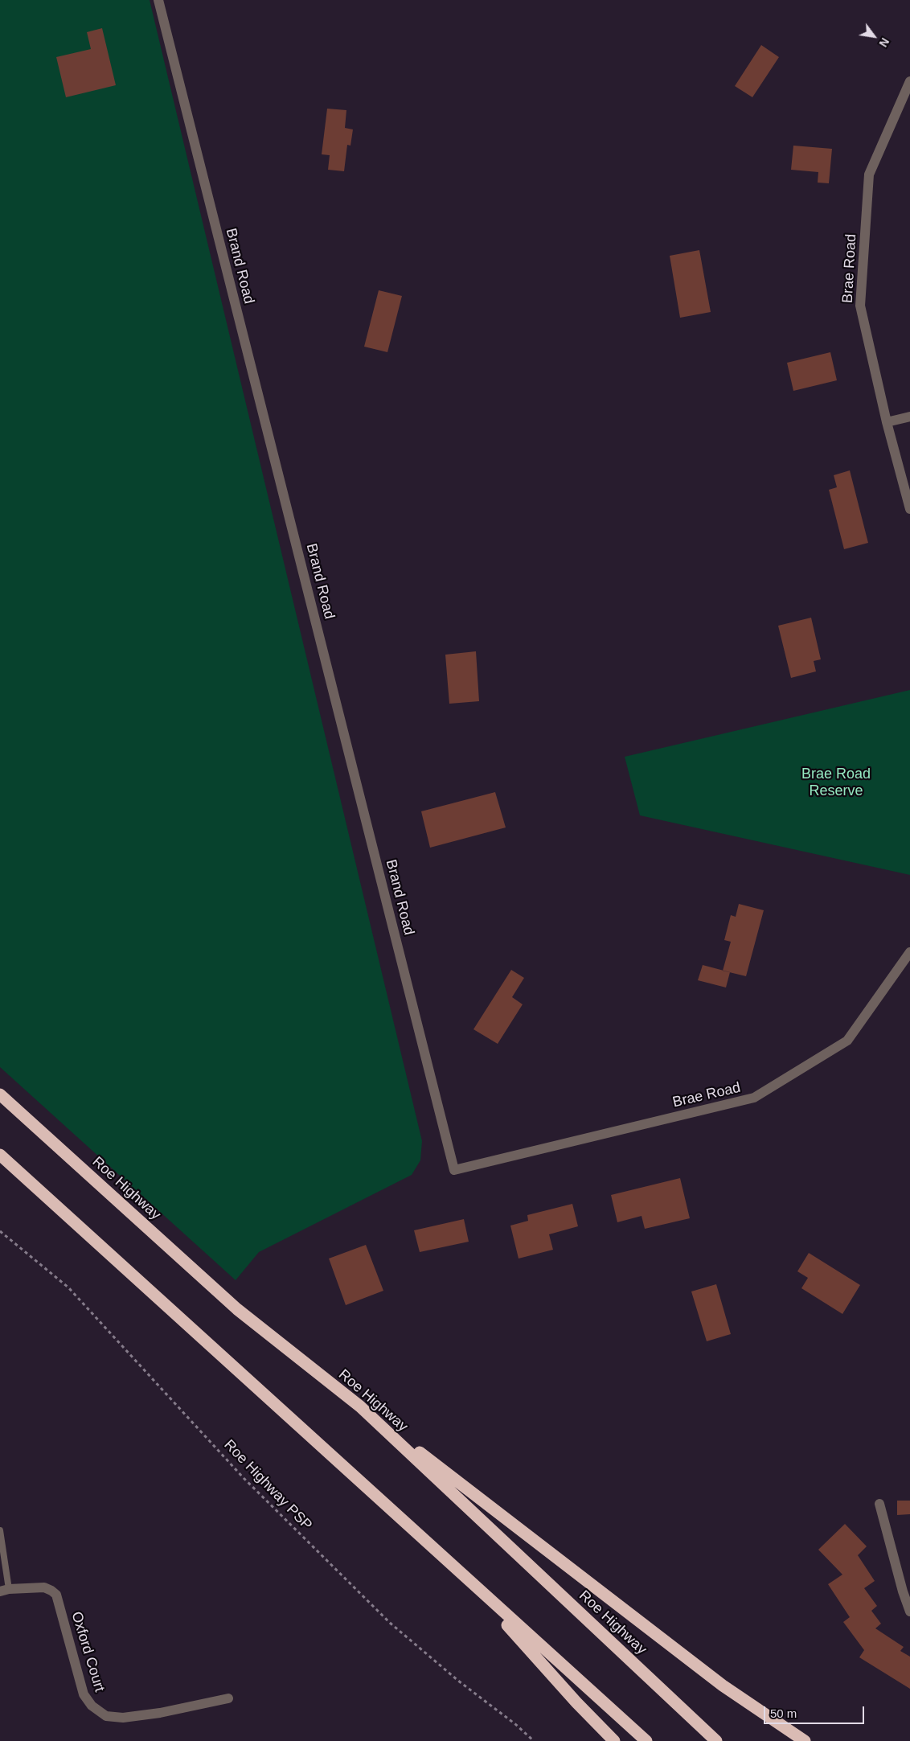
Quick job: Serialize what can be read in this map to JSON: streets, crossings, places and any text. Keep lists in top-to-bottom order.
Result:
{
  "streets": {
    "highway": ["Roe Highway"],
    "street": ["Brand Road", "Brae Road", "Oxford Court"],
    "path": ["Roe Highway PSP"]
  },
  "crossings": [
    ["Brand Road", "Brae Road"]
  ],
  "parks": ["Brae Road Reserve"],
  "scale_bar": "50 m",
  "north": "bottom right"
}
